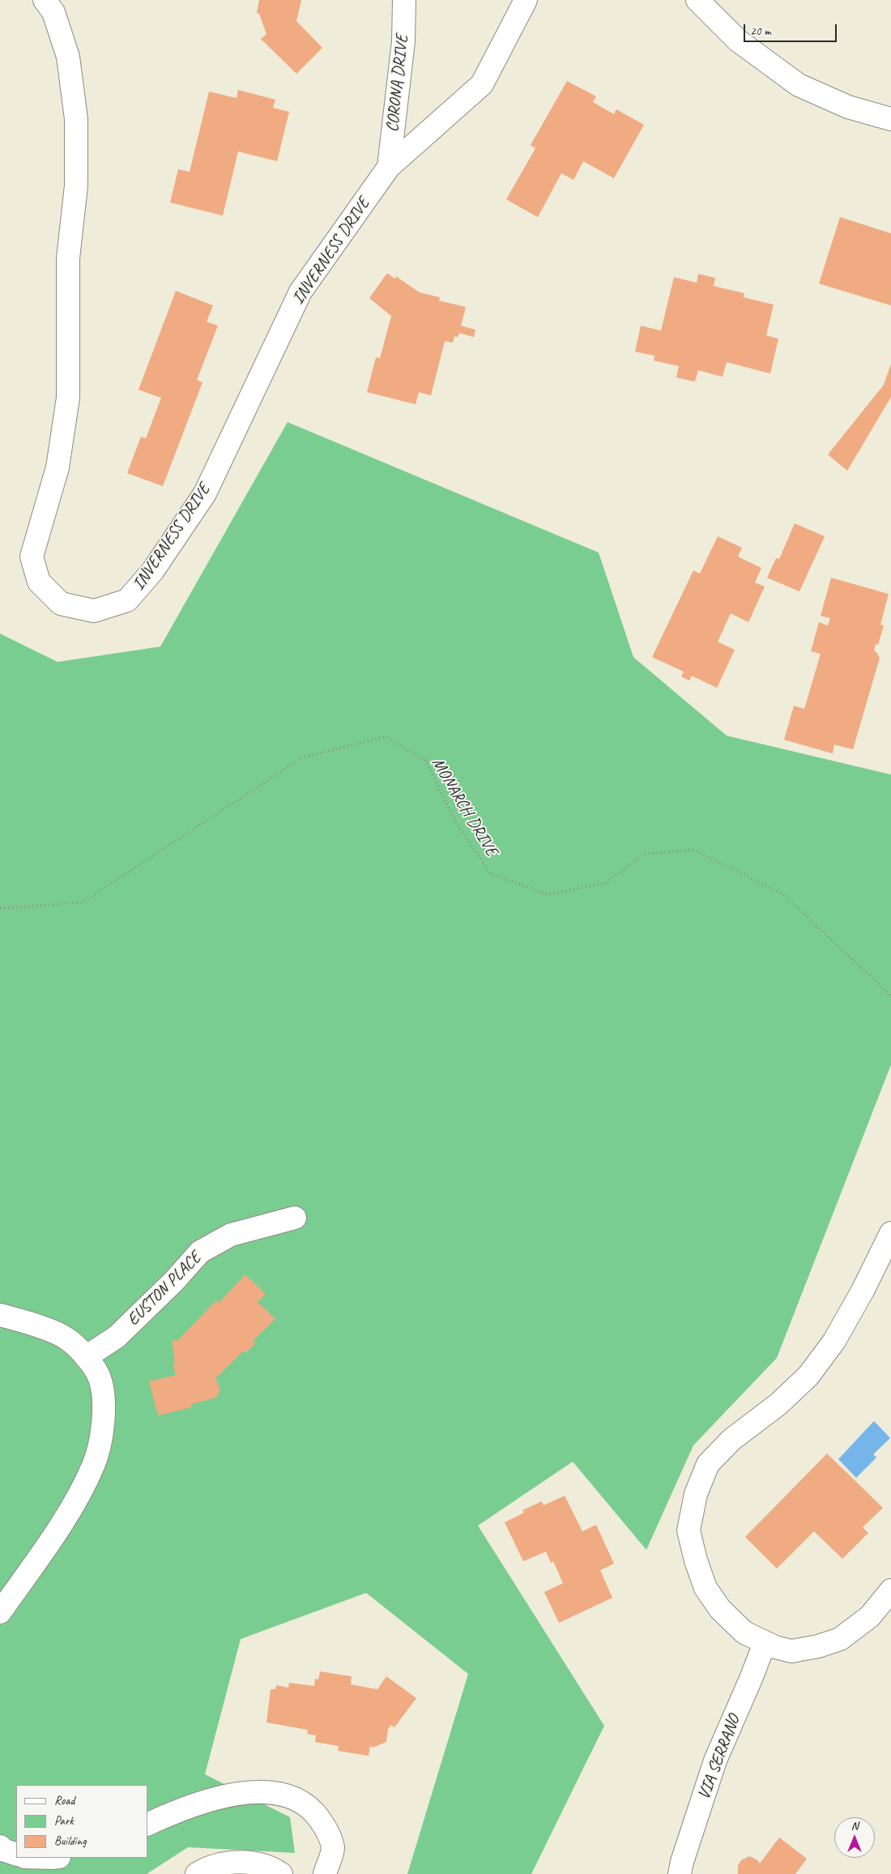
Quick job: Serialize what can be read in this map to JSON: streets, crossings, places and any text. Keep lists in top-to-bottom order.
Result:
{
  "streets": {
    "street": [
      "CORONA DRIVE",
      "INVERNESS DRIVE",
      "EUSTON PLACE",
      "VIA SERRANO"
    ],
    "path": ["MONARCH DRIVE"]
  },
  "crossings": [
    ["CORONA DRIVE", "INVERNESS DRIVE"]
  ],
  "legend": ["Road", "Park", "Building"],
  "scale_bar": "20 m",
  "north": "top"
}
